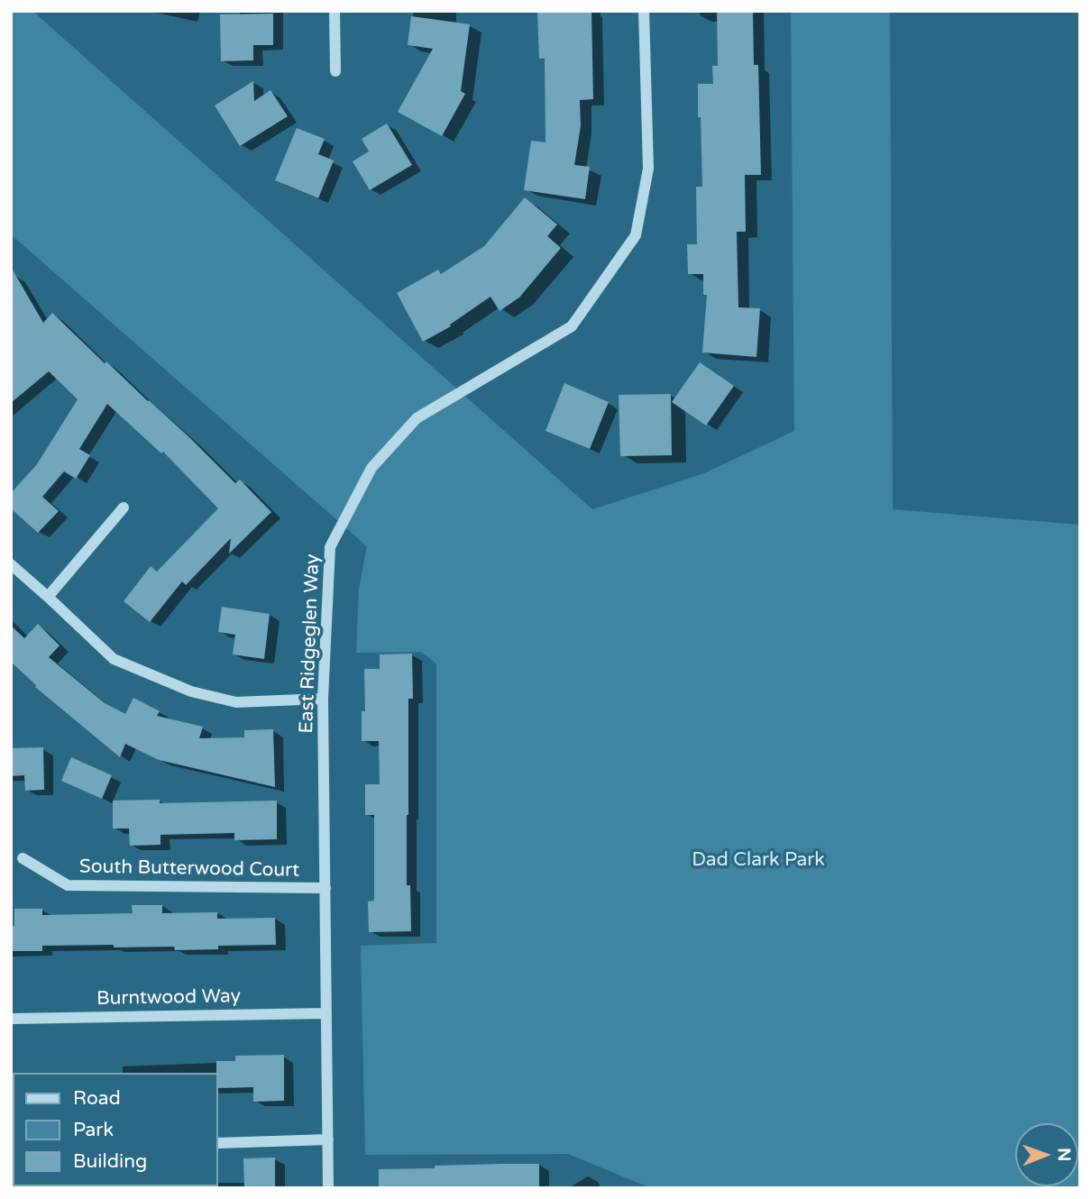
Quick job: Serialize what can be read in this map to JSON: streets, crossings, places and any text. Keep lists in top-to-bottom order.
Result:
{
  "streets": {
    "street": ["East Ridgeglen Way", "South Butterwood Court", "Burntwood Way"]
  },
  "crossings": [
    ["East Ridgeglen Way", "South Butterwood Court"],
    ["East Ridgeglen Way", "Burntwood Way"]
  ],
  "parks": ["Dad Clark Park"],
  "legend": ["Road", "Park", "Building"],
  "north": "right"
}
